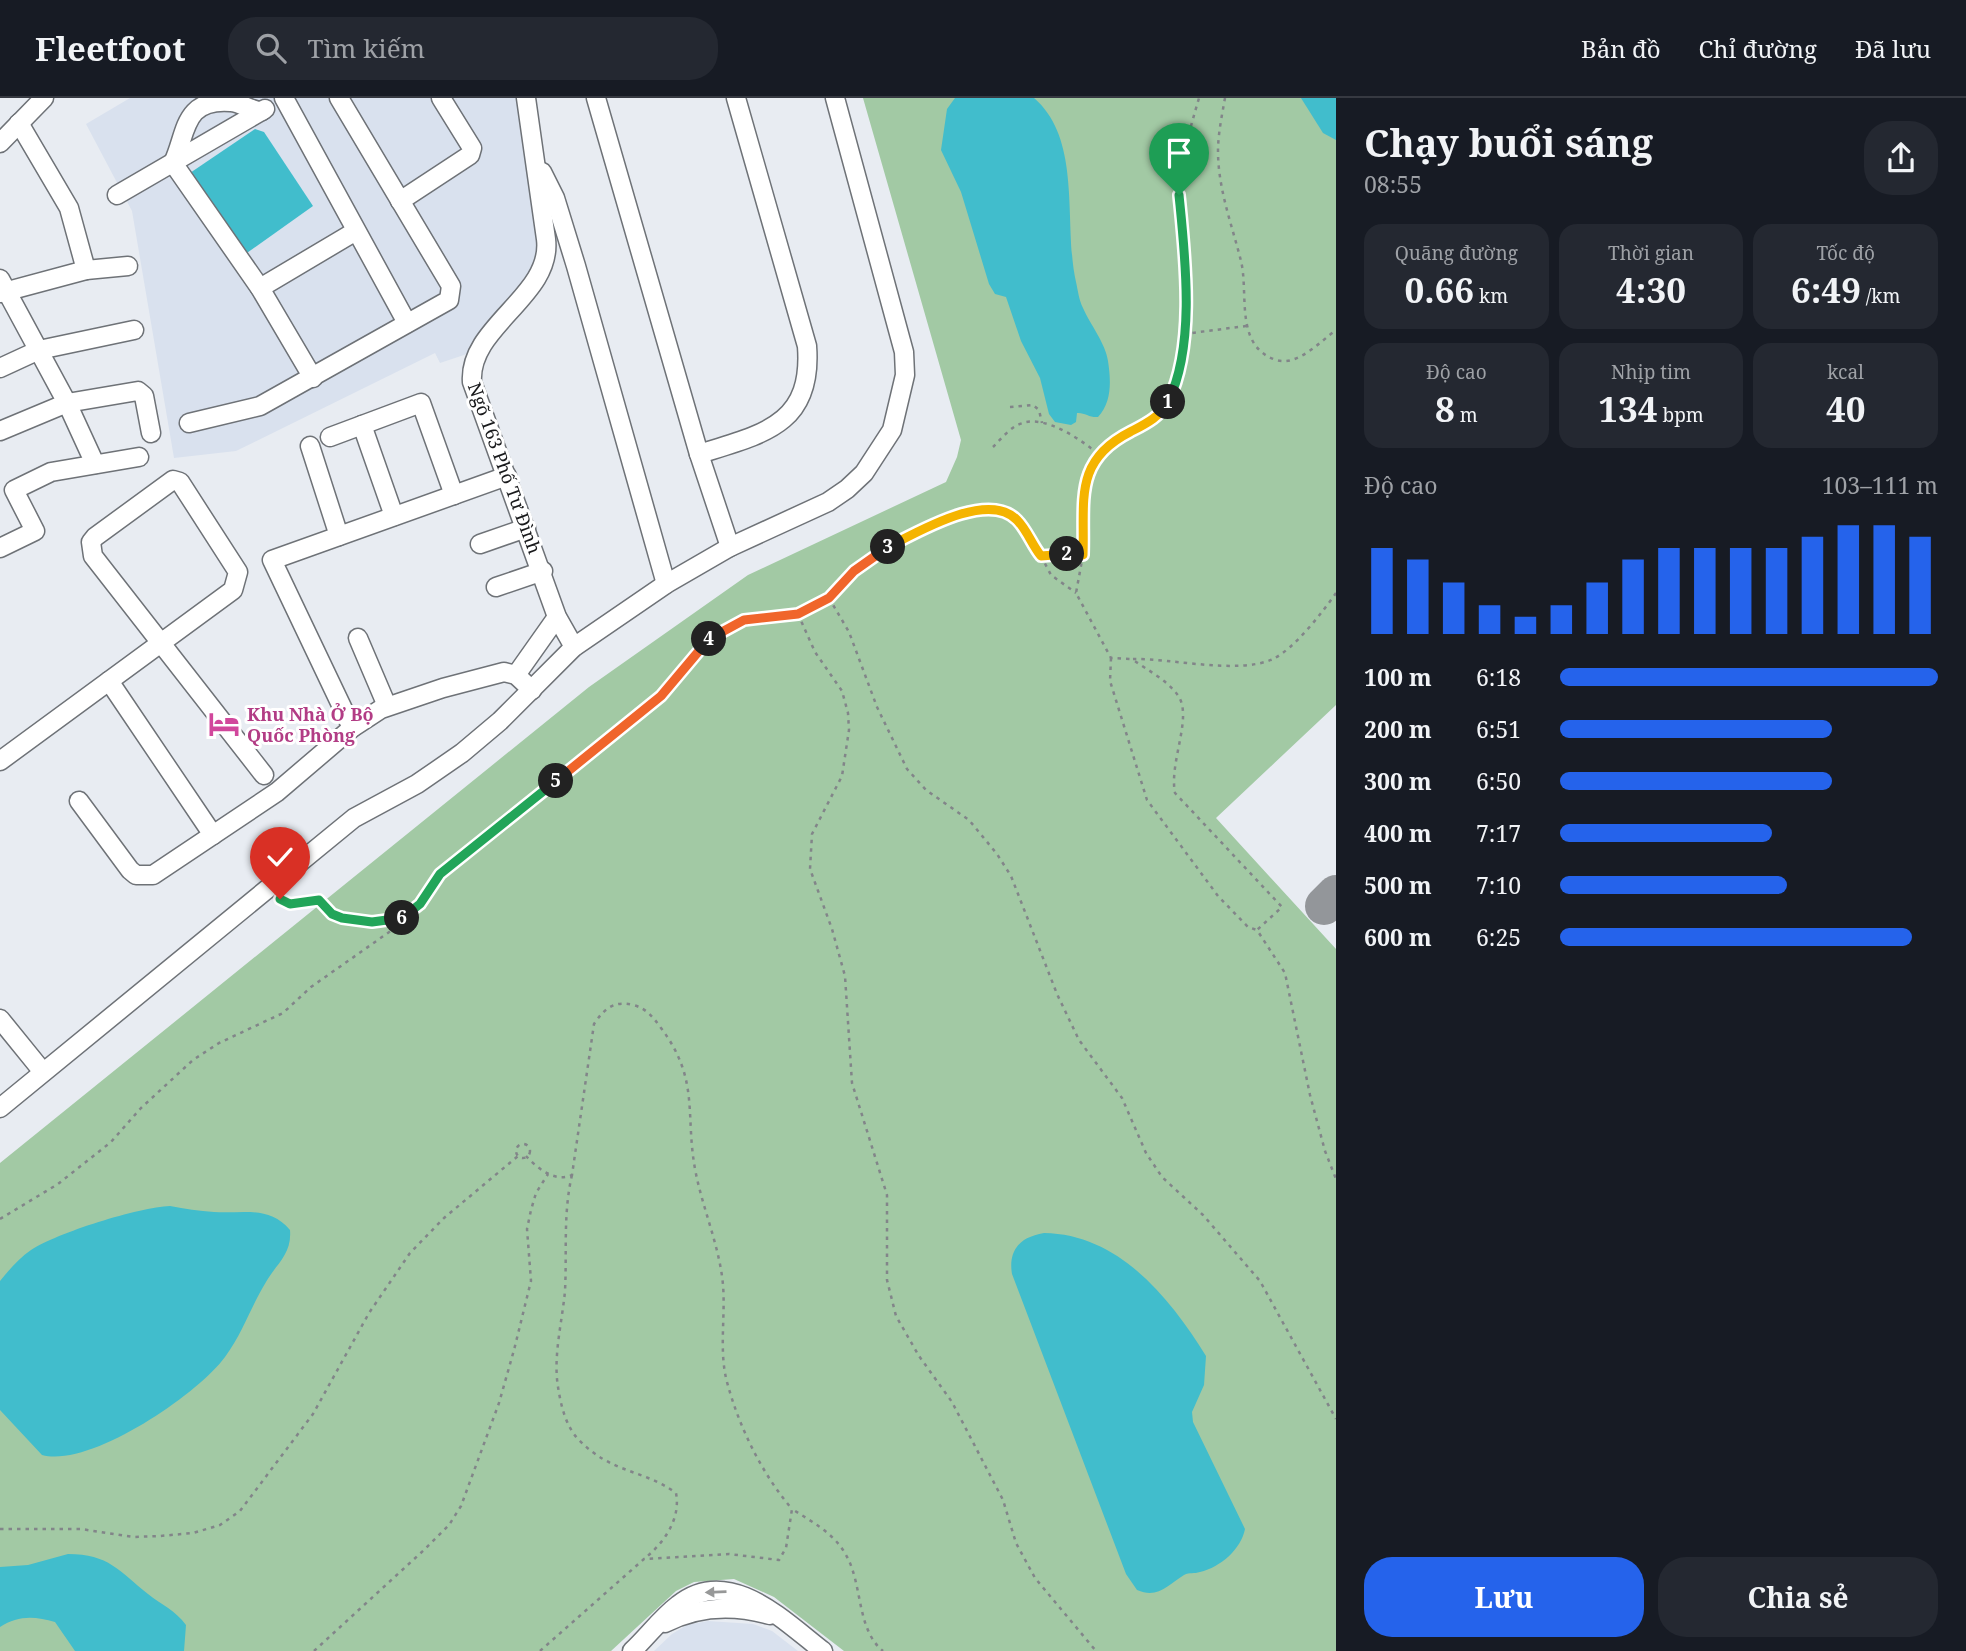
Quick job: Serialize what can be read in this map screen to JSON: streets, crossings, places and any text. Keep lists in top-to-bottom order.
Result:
{
  "streets": {
    "street": ["Ngõ 163 Phố Tư Đình"]
  },
  "places": {
    "hotel": ["Khu Nhà Ở Bộ Quốc Phòng"]
  },
  "page": {
    "header": "Fleetfoot",
    "search": "Tìm kiếm",
    "nav": ["Bản đồ", "Chỉ đường", "Đã lưu"],
    "heading": ["Chạy buổi sáng", "08:55"],
    "stats": [
      ["Quãng đường", "0.66 km"],
      ["Thời gian", "4:30"],
      ["Tốc độ", "6:49 /km"],
      ["Độ cao", "8 m"],
      ["Nhịp tim", "134 bpm"],
      ["kcal", "40"]
    ],
    "pins": [
      "1",
      "3",
      "2",
      "4",
      "5",
      "6"
    ],
    "chart": ["Độ cao", "103–111 m"],
    "list": [
      {
        "name": "100 m",
        "note": "6:18"
      },
      {
        "name": "200 m",
        "note": "6:51"
      },
      {
        "name": "300 m",
        "note": "6:50"
      },
      {
        "name": "400 m",
        "note": "7:17"
      },
      {
        "name": "500 m",
        "note": "7:10"
      },
      {
        "name": "600 m",
        "note": "6:25"
      }
    ],
    "buttons": ["Lưu", "Chia sẻ"]
  }
}
